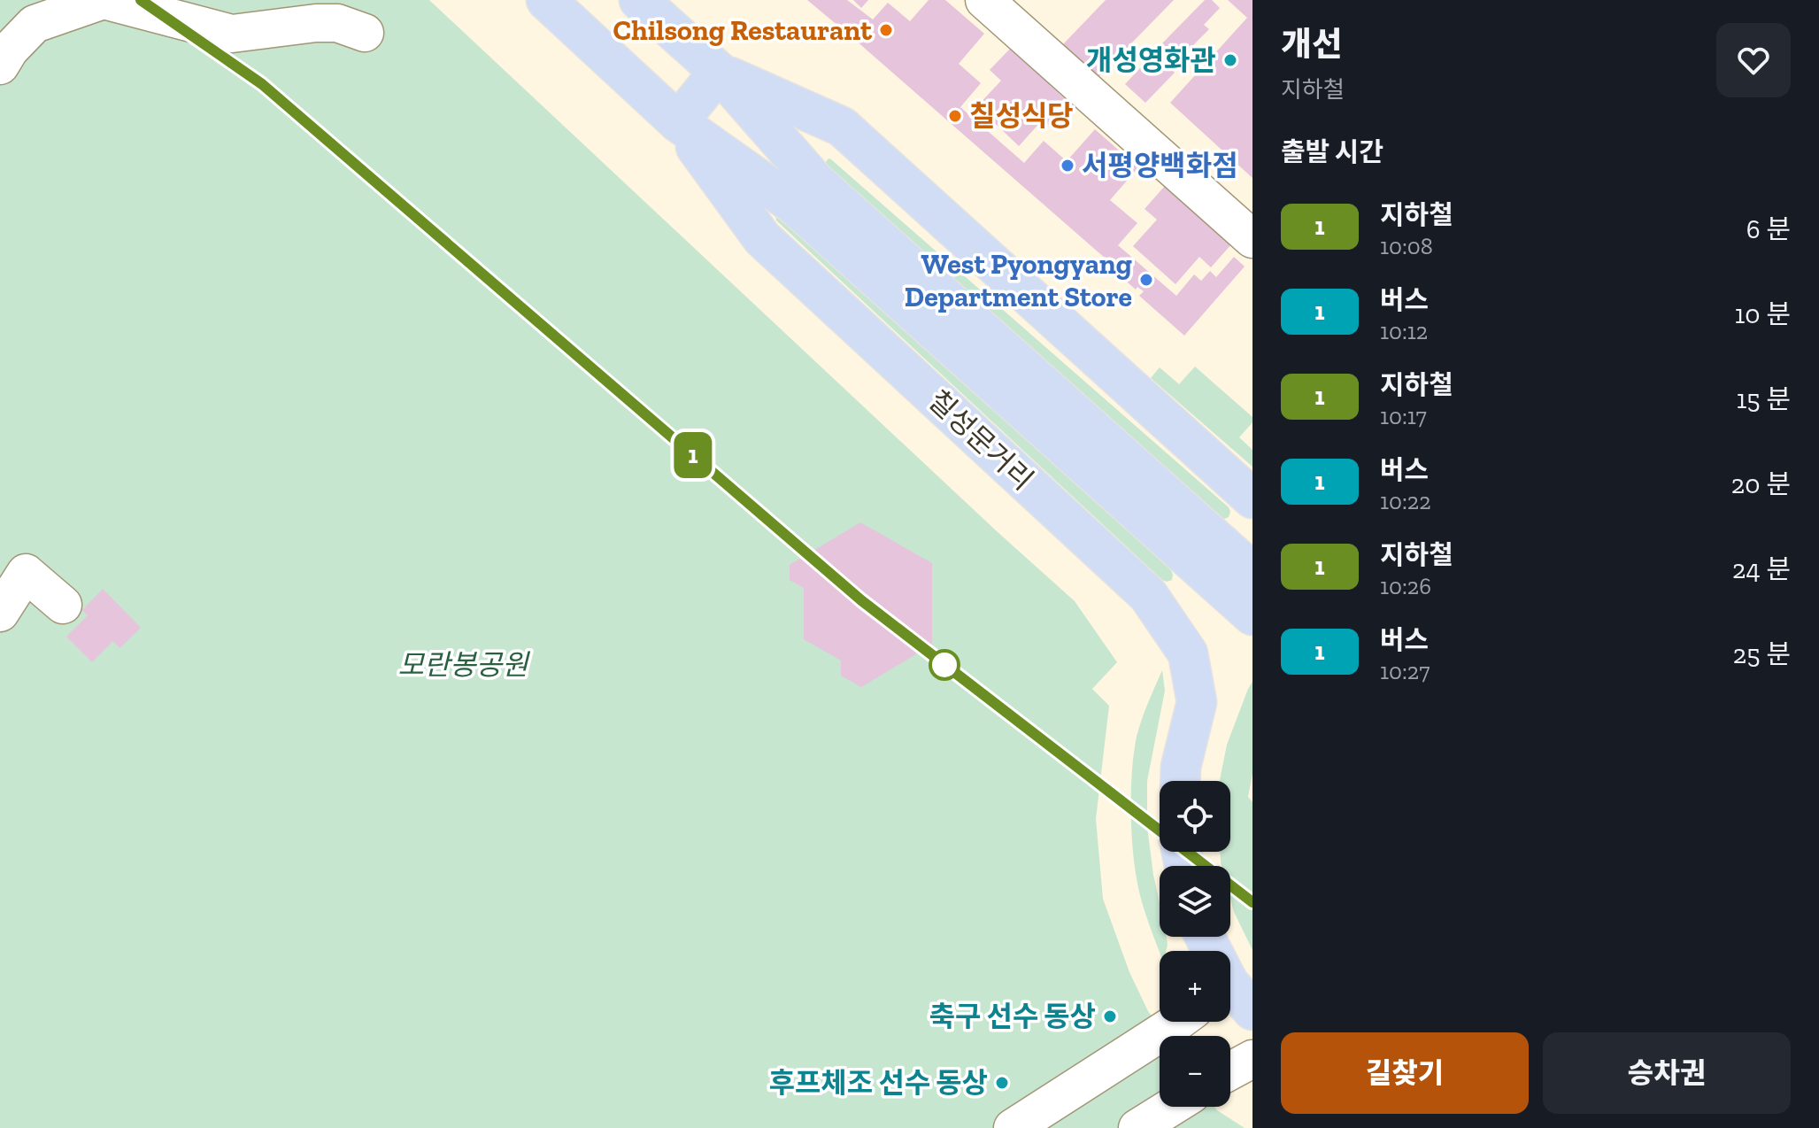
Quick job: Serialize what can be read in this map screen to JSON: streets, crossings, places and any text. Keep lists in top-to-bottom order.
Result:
{
  "streets": {
    "main road": ["칠성문거리"]
  },
  "parks": ["모란봉공원"],
  "places": [
    "Chilsong Restaurant",
    "개성영화관",
    "칠성식당",
    "서평양백화점",
    "West Pyongyang Department Store",
    "축구 선수 동상",
    "후프체조 선수 동상"
  ],
  "lines": ["metro line 1"],
  "page": {
    "on_map": "1",
    "heading": [
      ["개선", "지하철"],
      "출발 시간"
    ],
    "list": [
      {
        "mark": "1",
        "name": "지하철",
        "note": "10:08",
        "value": "6 분"
      },
      {
        "mark": "1",
        "name": "버스",
        "note": "10:12",
        "value": "10 분"
      },
      {
        "mark": "1",
        "name": "지하철",
        "note": "10:17",
        "value": "15 분"
      },
      {
        "mark": "1",
        "name": "버스",
        "note": "10:22",
        "value": "20 분"
      },
      {
        "mark": "1",
        "name": "지하철",
        "note": "10:26",
        "value": "24 분"
      },
      {
        "mark": "1",
        "name": "버스",
        "note": "10:27",
        "value": "25 분"
      }
    ],
    "map_buttons": ["+", "−"],
    "buttons": ["길찾기", "승차권"]
  }
}
